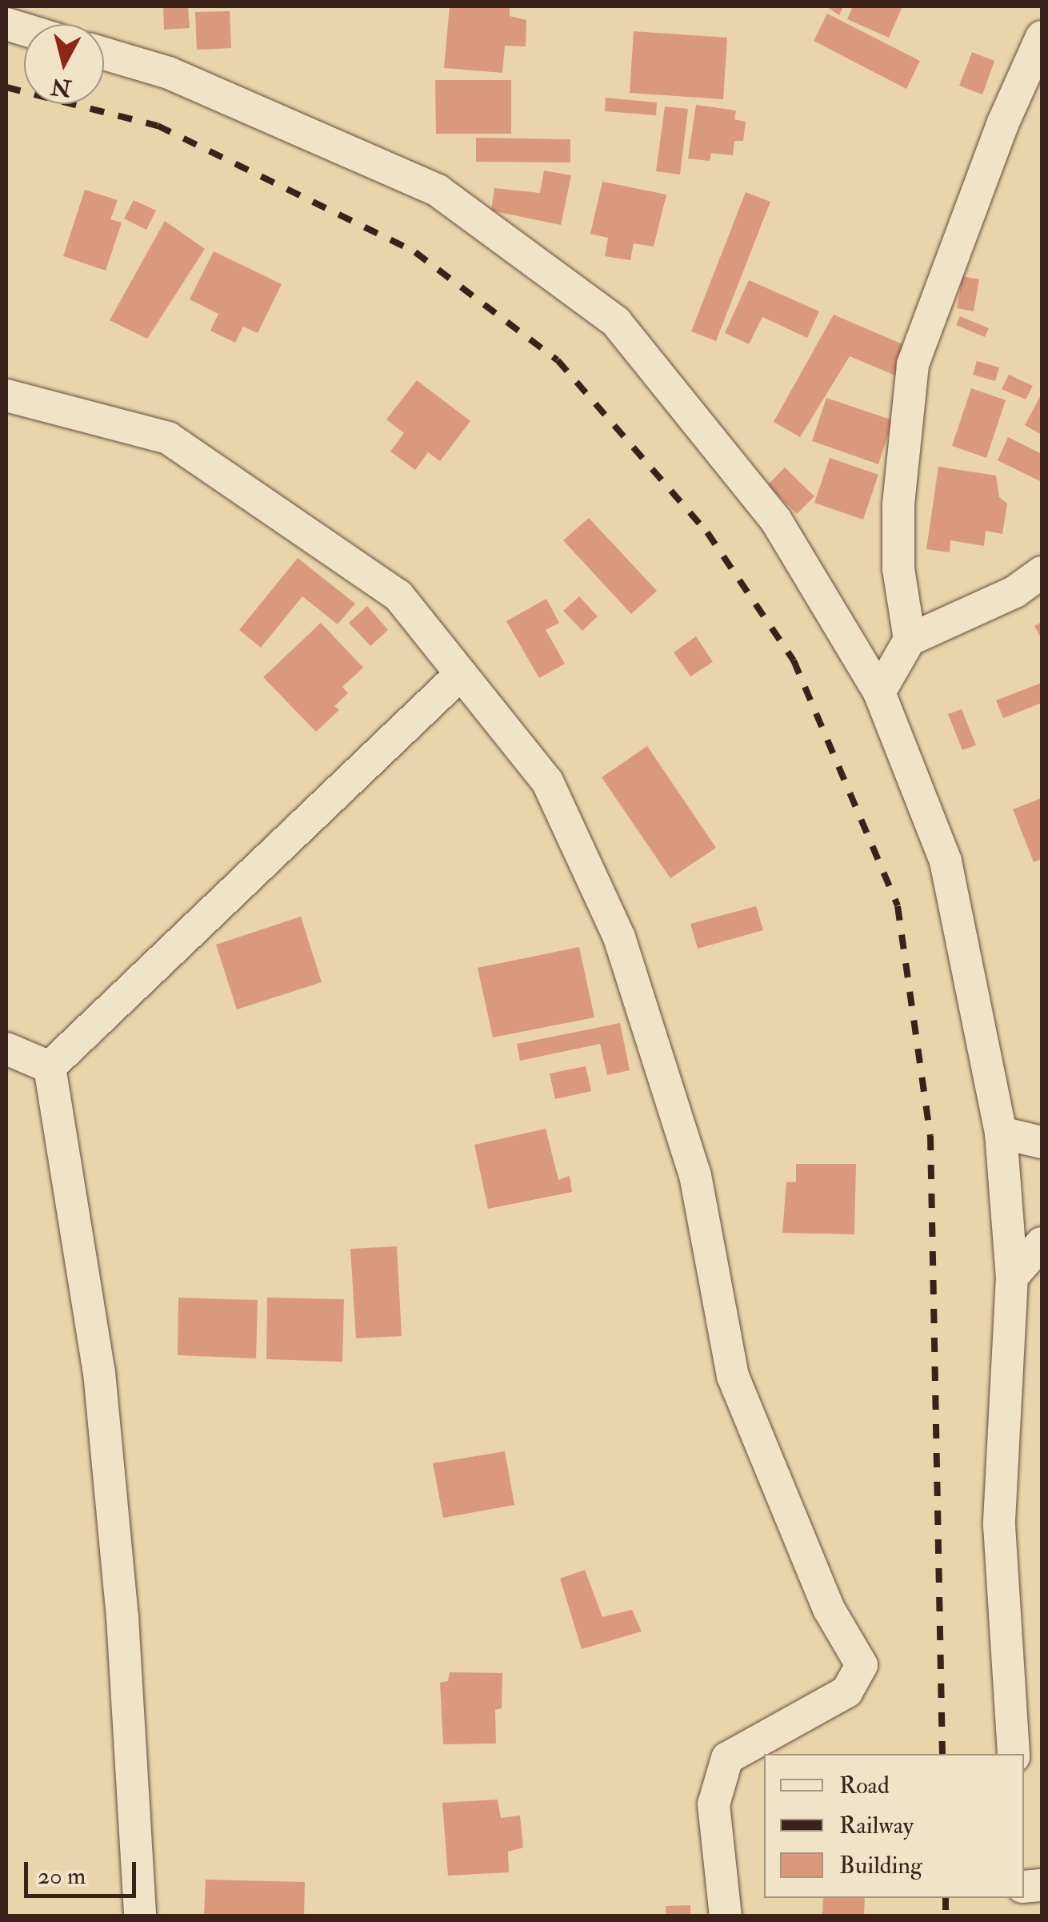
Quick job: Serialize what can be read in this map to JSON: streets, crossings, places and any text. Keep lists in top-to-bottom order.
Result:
{
  "legend": ["Road", "Railway", "Building"],
  "scale_bar": "20 m",
  "north": "bottom"
}
